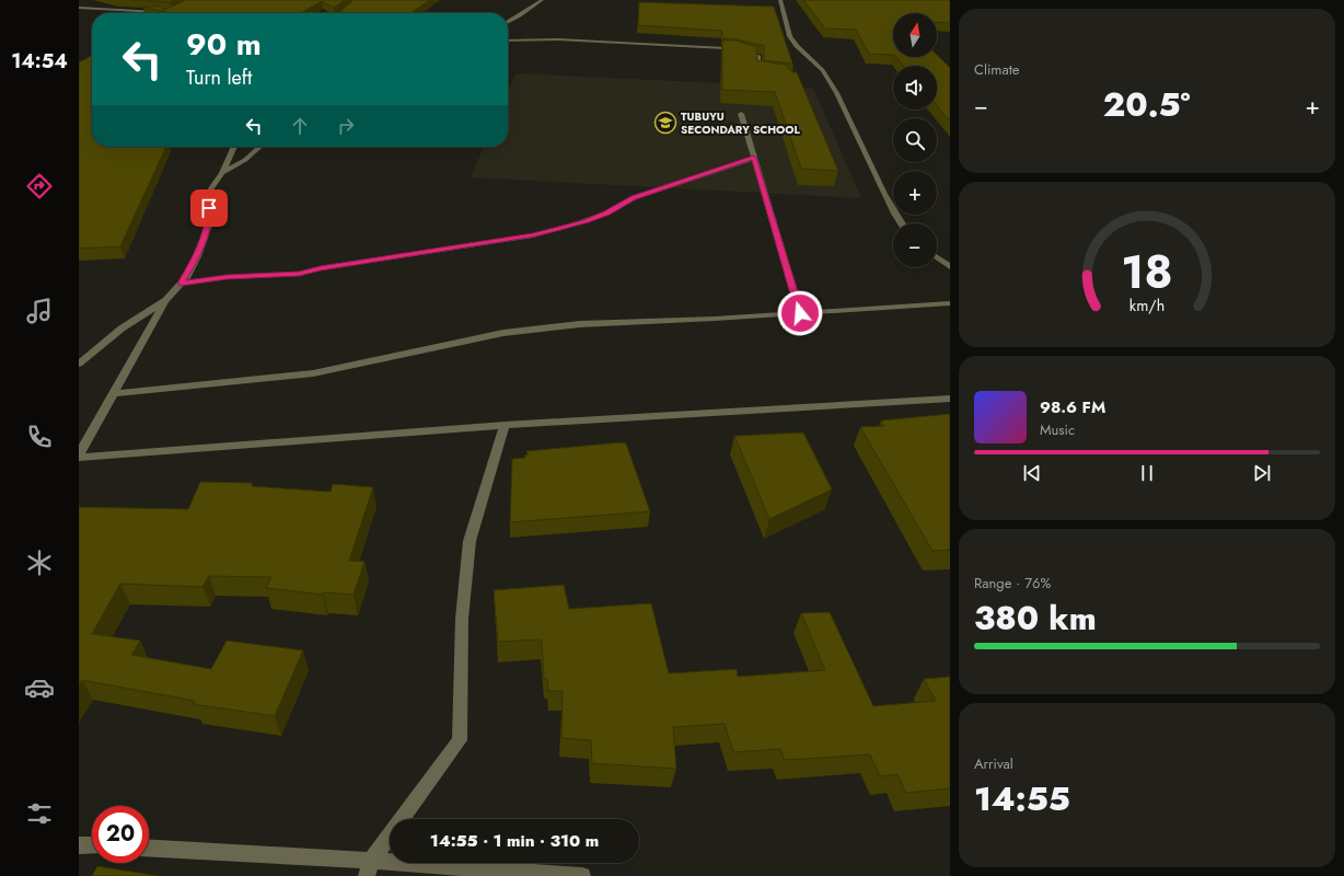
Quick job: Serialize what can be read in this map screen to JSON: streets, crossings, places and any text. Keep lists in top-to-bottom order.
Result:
{
  "places": {
    "school or university": ["TUBUYU SECONDARY SCHOOL"]
  },
  "north": "top",
  "page": {
    "tabs": "14:54",
    "tile": [
      "Climate",
      ["Range · 76%", "380 km"],
      ["Arrival", "14:55"]
    ],
    "map_buttons": ["+", "−"],
    "turn": ["90 m", "Turn left"],
    "heat": ["−", "20.5°", "+"],
    "song": ["98.6 FM", "Music"],
    "limit": "20",
    "trip": "14:55 · 1 min · 310 m",
    "gauge": ["18", "km/h"]
  }
}
